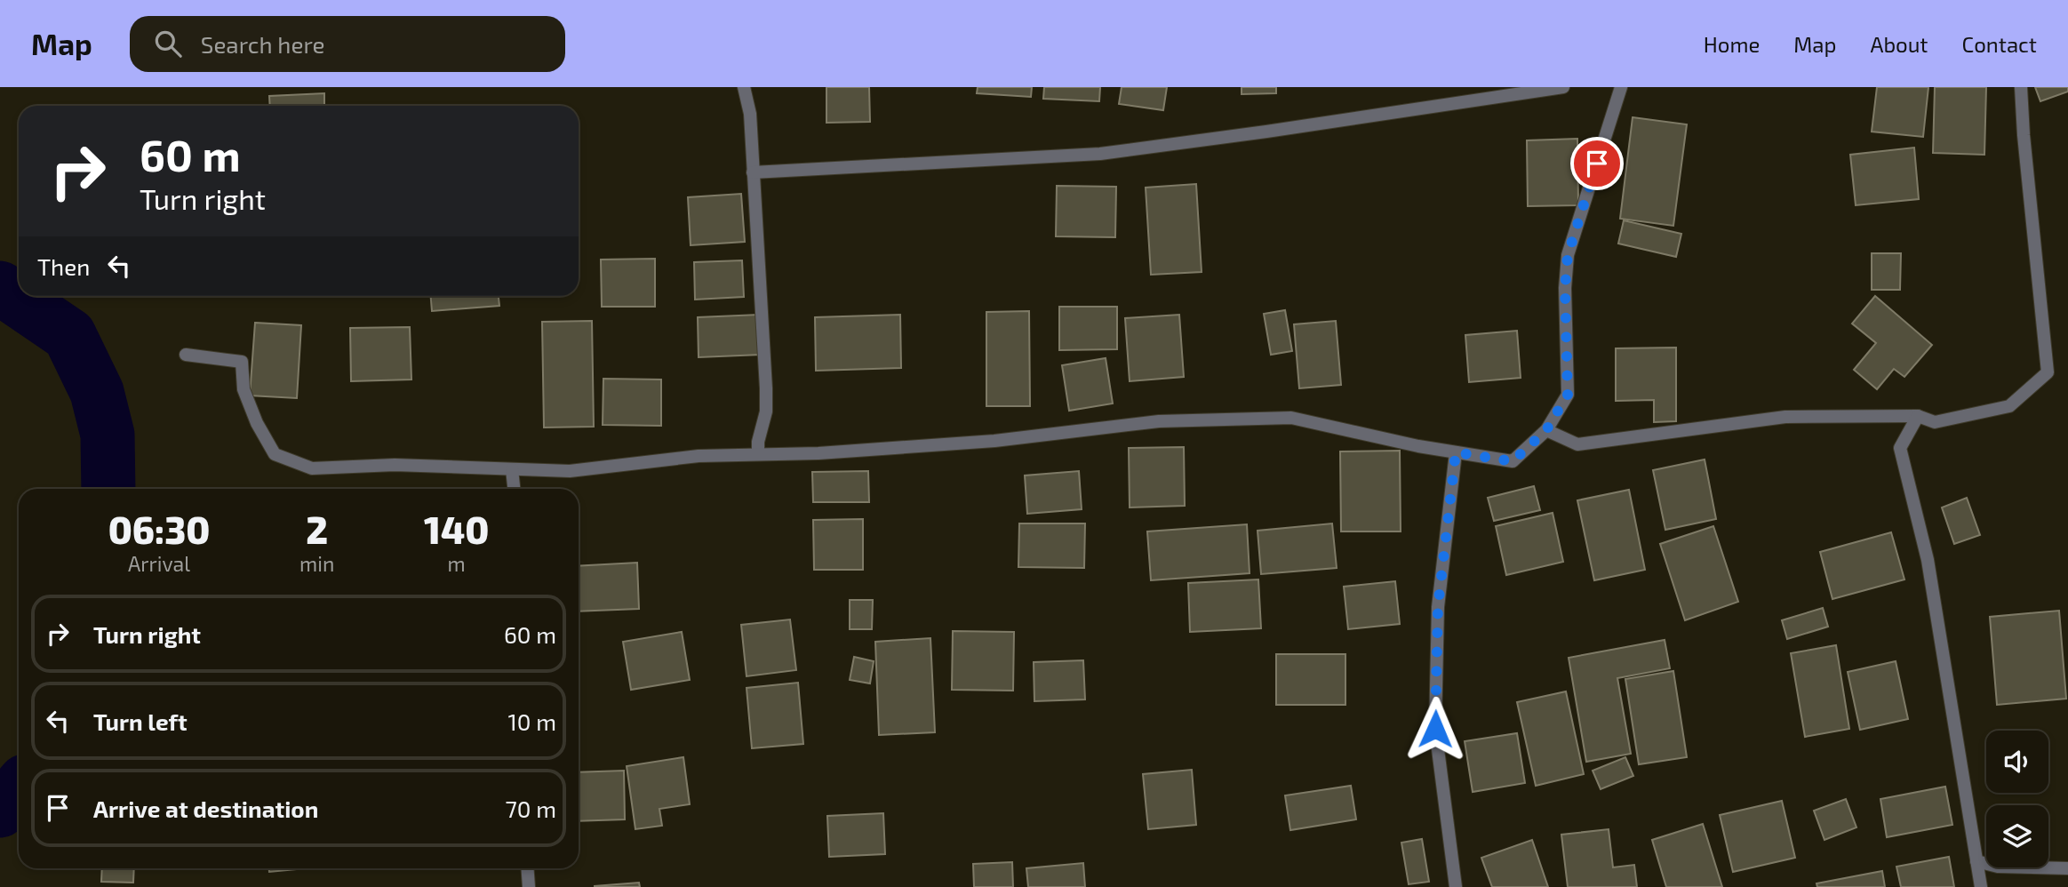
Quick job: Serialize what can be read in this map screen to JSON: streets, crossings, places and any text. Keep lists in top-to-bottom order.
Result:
{
  "page": {
    "header": "Map",
    "search": "Search here",
    "nav": [
      "Home",
      "Map",
      "About",
      "Contact"
    ],
    "turn": ["60 m", "Turn right"],
    "then": "Then",
    "eta": [
      "06:30",
      "Arrival",
      "2",
      "min",
      "140",
      "m"
    ],
    "list": [
      {
        "name": "Turn right",
        "value": "60 m"
      },
      {
        "name": "Turn left",
        "value": "10 m"
      },
      {
        "name": "Arrive at destination",
        "value": "70 m"
      }
    ]
  }
}
